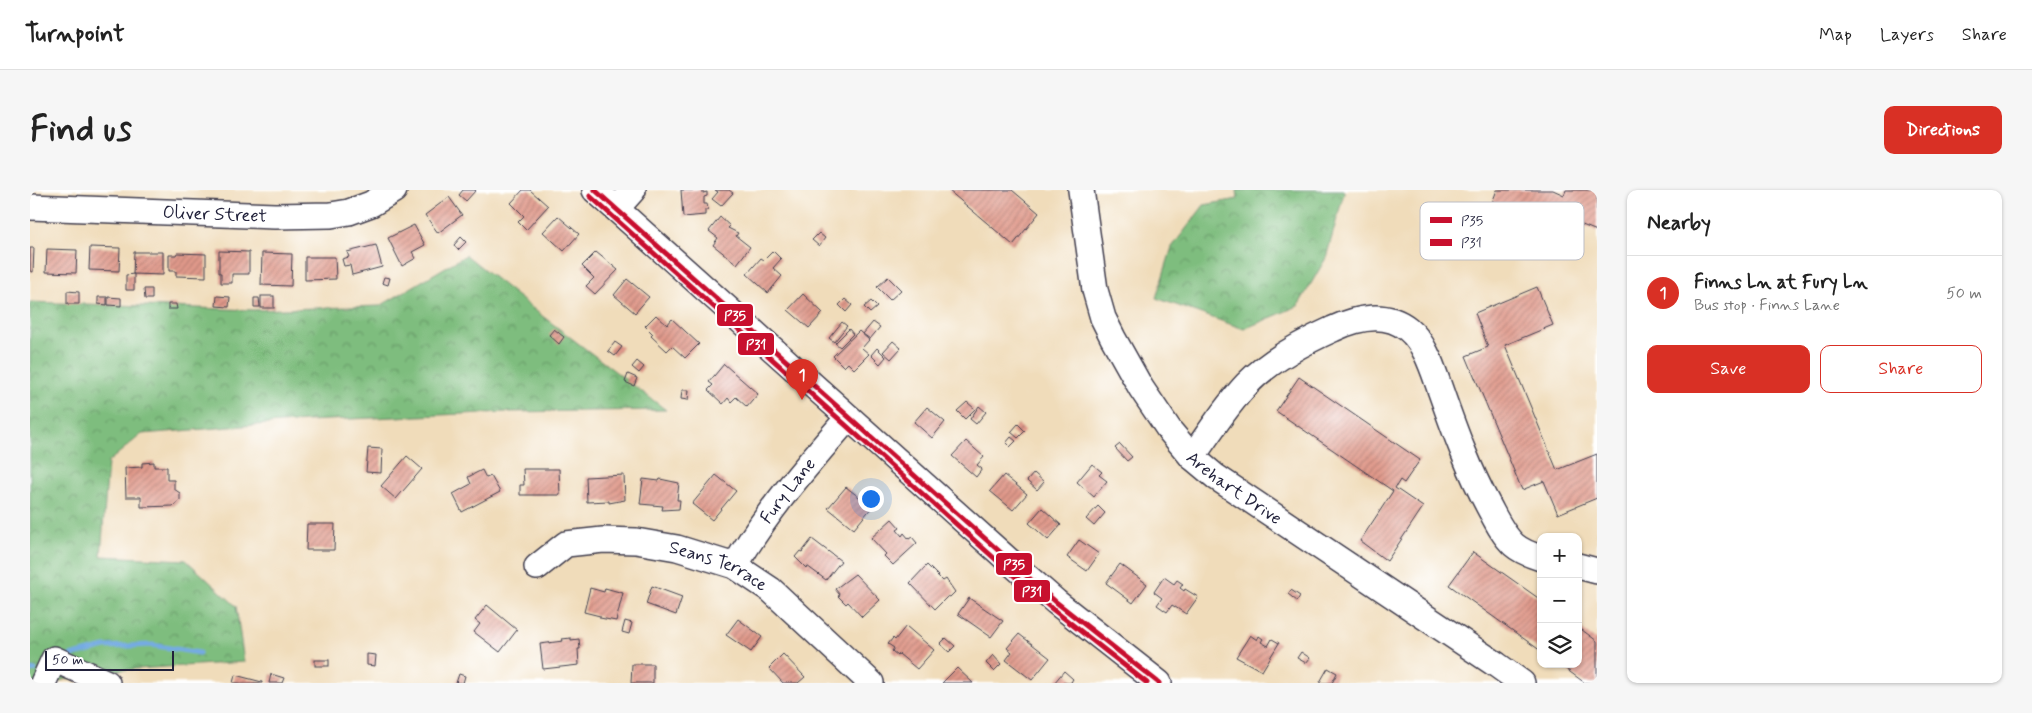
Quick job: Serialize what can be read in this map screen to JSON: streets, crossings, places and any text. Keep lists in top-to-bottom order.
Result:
{
  "streets": {
    "street": [
      "Oliver Street",
      "Arehart Drive",
      "Fury Lane",
      "Seans Terrace"
    ]
  },
  "crossings": [
    ["Fury Lane", "Seans Terrace"]
  ],
  "lines": ["transit line P35", "transit line P31"],
  "legend": ["P35", "P31"],
  "scale_bar": "50 m",
  "page": {
    "header": "Turnpoint",
    "nav": ["Map", "Layers", "Share"],
    "buttons": [
      "Directions",
      ["Save", "Share"]
    ],
    "title": "Find us",
    "heading": "Nearby",
    "list": [
      {
        "mark": "1",
        "name": "Finns Ln at Fury Ln",
        "note": "Bus stop · Finns Lane",
        "value": "50 m"
      }
    ],
    "pins": "1",
    "map_buttons": ["+", "−"],
    "scale": "50 m"
  }
}
